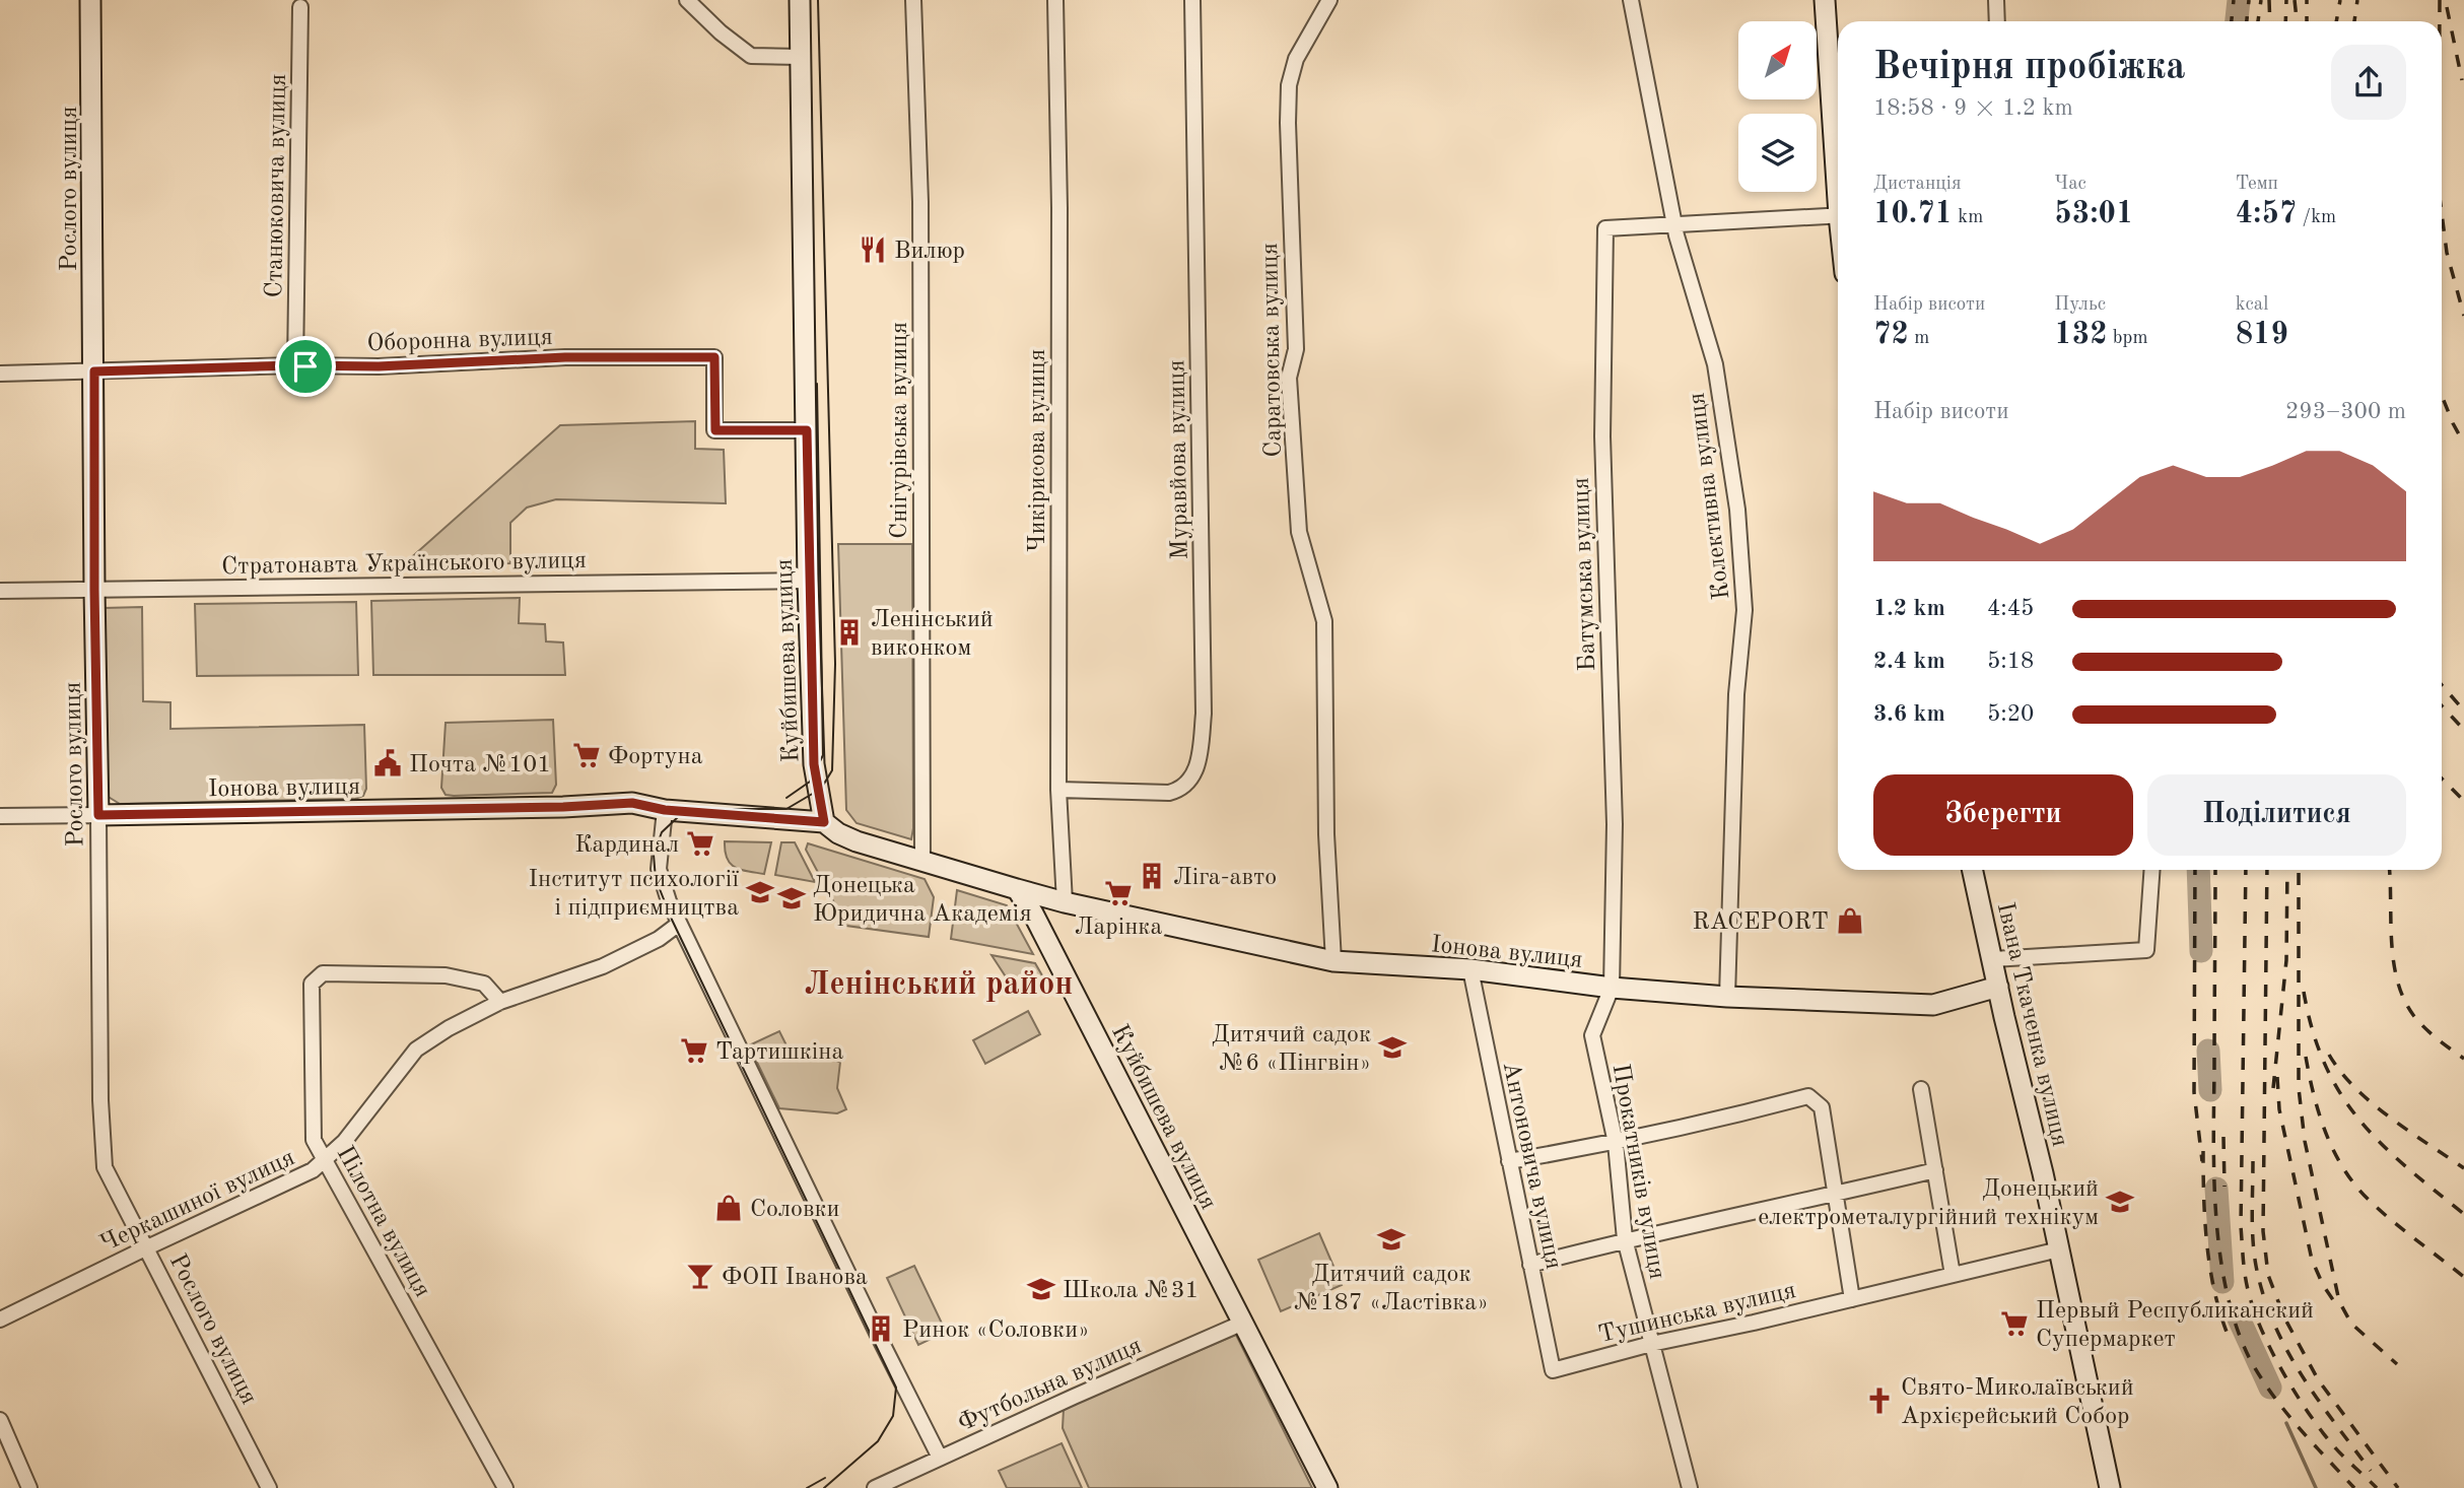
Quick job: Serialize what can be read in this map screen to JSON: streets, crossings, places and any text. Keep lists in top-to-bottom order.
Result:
{
  "streets": {
    "main road": [
      "Рослого вулиця",
      "Куйбишева вулиця",
      "Іонова вулиця",
      "Івана Ткаченка вулиця"
    ],
    "street": [
      "Станюковича вулиця",
      "Оборонна вулиця",
      "Саратовська вулиця",
      "Снігурівська вулиця",
      "Чикірисова вулиця",
      "Муравйова вулиця",
      "Колективна вулиця",
      "Стратонавта Українського вулиця",
      "Батумська вулиця",
      "Антоновича вулиця",
      "Прокатників вулиця",
      "Черкашиної вулиця",
      "Пілотна вулиця",
      "Тушинська вулиця",
      "Футбольна вулиця"
    ]
  },
  "crossings": [
    ["Станюковича вулиця", "Оборонна вулиця"],
    ["Рослого вулиця", "Оборонна вулиця"],
    ["Рослого вулиця", "Стратонавта Українського вулиця"],
    ["Рослого вулиця", "Іонова вулиця"],
    ["Рослого вулиця", "Черкашиної вулиця"],
    ["Оборонна вулиця", "Куйбишева вулиця"],
    ["Саратовська вулиця", "Іонова вулиця"],
    ["Чикірисова вулиця", "Муравйова вулиця"],
    ["Чикірисова вулиця", "Іонова вулиця"],
    ["Колективна вулиця", "Батумська вулиця"],
    ["Колективна вулиця", "Іонова вулиця"],
    ["Стратонавта Українського вулиця", "Куйбишева вулиця"],
    ["Батумська вулиця", "Іонова вулиця"],
    ["Батумська вулиця", "Прокатників вулиця"],
    ["Куйбишева вулиця", "Іонова вулиця"],
    ["Куйбишева вулиця", "Футбольна вулиця"],
    ["Іонова вулиця", "Івана Ткаченка вулиця"],
    ["Іонова вулиця", "Антоновича вулиця"],
    ["Іонова вулиця", "Прокатників вулиця"],
    ["Івана Ткаченка вулиця", "Тушинська вулиця"],
    ["Антоновича вулиця", "Тушинська вулиця"],
    ["Прокатників вулиця", "Тушинська вулиця"],
    ["Черкашиної вулиця", "Пілотна вулиця"]
  ],
  "districts": ["Ленінський район"],
  "places": {
    "restaurant": ["Вилюр"],
    "building": ["Ленінський виконком", "Ліга-авто", "Ринок «Соловки»"],
    "supermarket": [
      "Фортуна",
      "Кардинал",
      "Ларінка",
      "Тартишкіна",
      "Первый Республиканский Супермаркет"
    ],
    "public building": ["Почта №101"],
    "school or university": [
      "Інститут психології і підприємництва",
      "Донецька Юридична Академія",
      "Дитячий садок №6 «Пінгвін»",
      "Донецький електрометалургійний технікум",
      "Дитячий садок №187 «Ластівка»",
      "Школа №31"
    ],
    "shop": ["RACEPORT", "Соловки"],
    "bar": ["ФОП Іванова"],
    "church": ["Свято-Миколаївський Архієрейський Собор"]
  },
  "north": "top right",
  "page": {
    "heading": ["Вечірня пробіжка", "18:58 · 9 × 1.2 km"],
    "stats": [
      ["Дистанція", "10.71 km"],
      ["Час", "53:01"],
      ["Темп", "4:57 /km"],
      ["Набір висоти", "72 m"],
      ["Пульс", "132 bpm"],
      ["kcal", "819"]
    ],
    "chart": ["Набір висоти", "293–300 m"],
    "list": [
      {
        "name": "1.2 km",
        "note": "4:45"
      },
      {
        "name": "2.4 km",
        "note": "5:18"
      },
      {
        "name": "3.6 km",
        "note": "5:20"
      }
    ],
    "buttons": ["Зберегти", "Поділитися"]
  }
}
